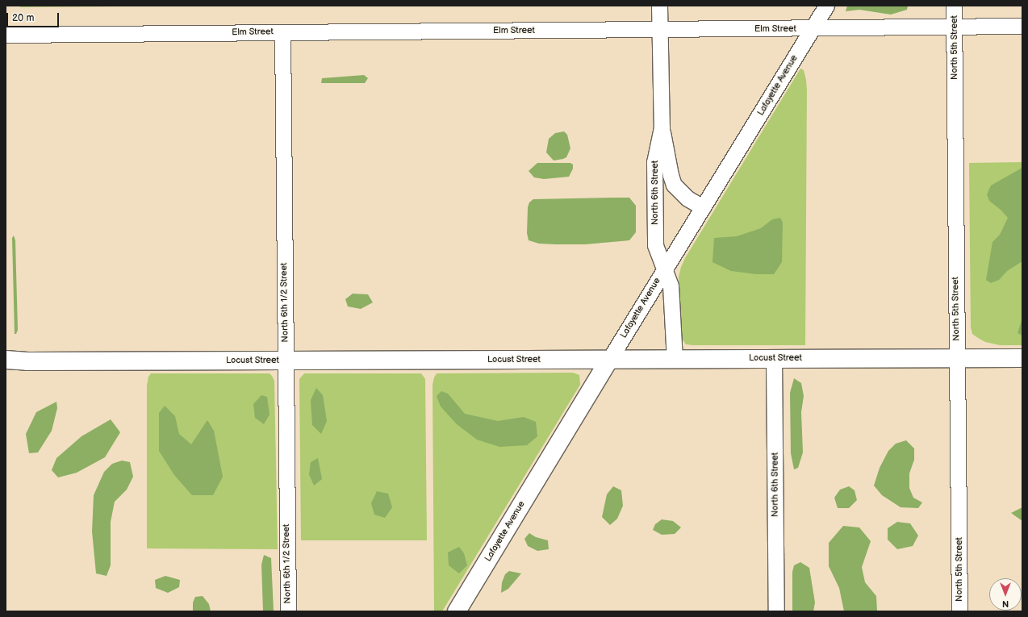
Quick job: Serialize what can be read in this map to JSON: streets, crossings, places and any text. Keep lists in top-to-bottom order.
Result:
{
  "streets": {
    "street": [
      "Elm Street",
      "North 5th Street",
      "Lafayette Avenue",
      "North 6th Street",
      "North 6th 1/2 Street",
      "Locust Street"
    ]
  },
  "crossings": [
    ["Elm Street", "North 5th Street"],
    ["Elm Street", "Lafayette Avenue"],
    ["Elm Street", "North 6th Street"],
    ["Elm Street", "North 6th 1/2 Street"],
    ["North 5th Street", "Locust Street"],
    ["Lafayette Avenue", "North 6th Street"],
    ["Lafayette Avenue", "Locust Street"],
    ["North 6th Street", "Locust Street"],
    ["North 6th 1/2 Street", "Locust Street"]
  ],
  "scale_bar": "20 m",
  "north": "bottom"
}
